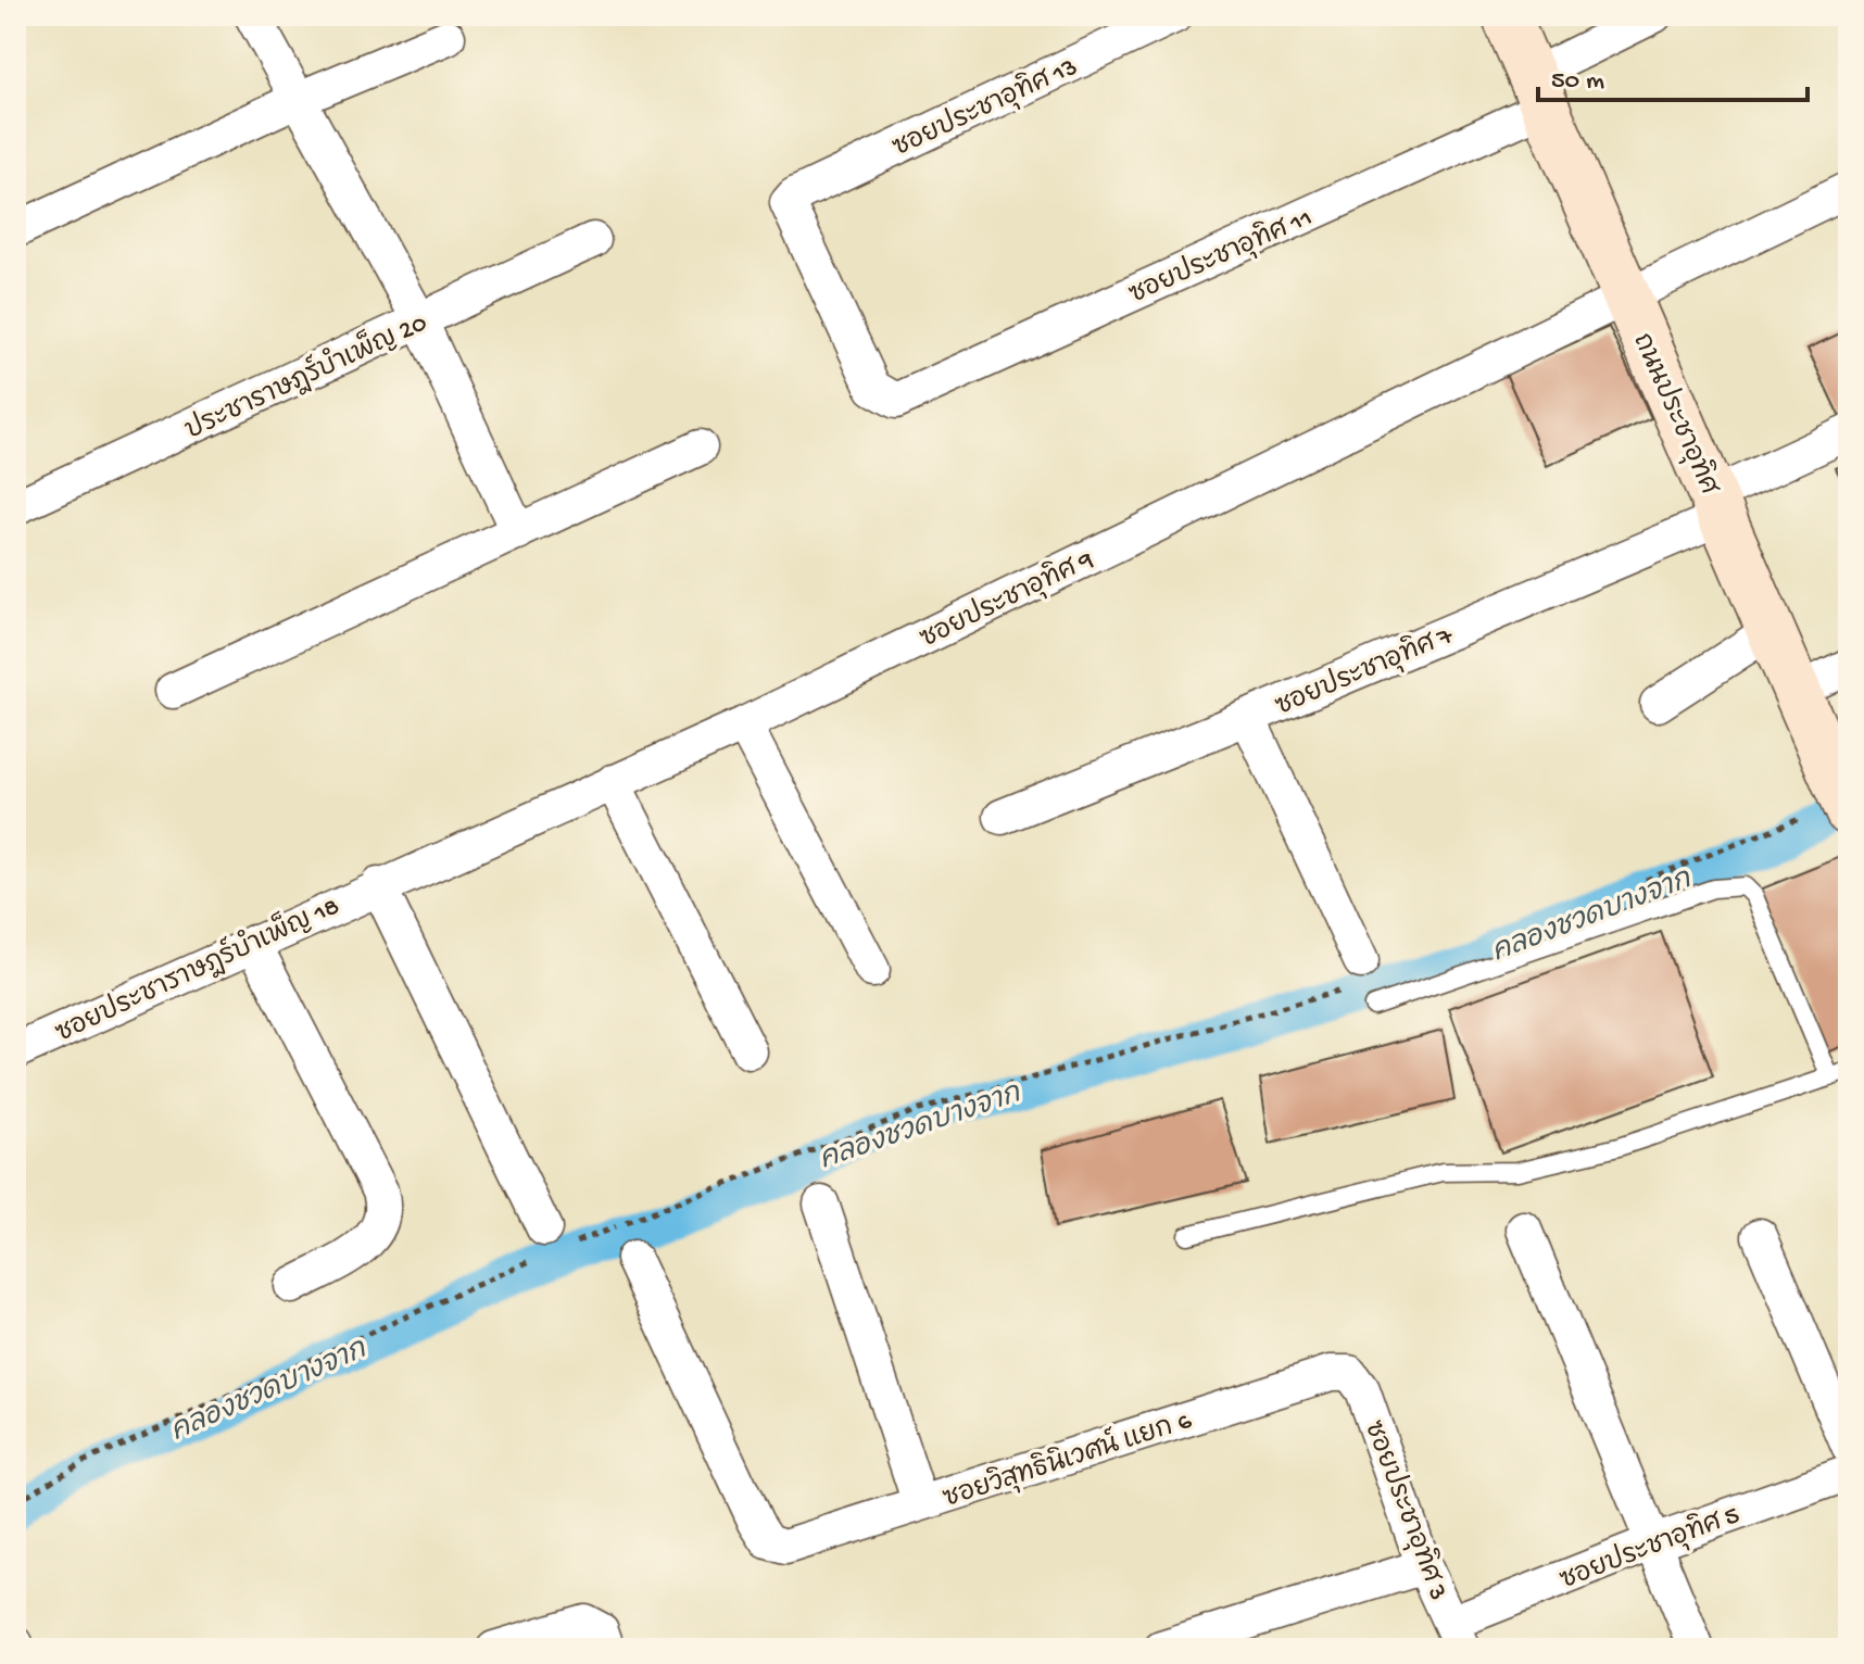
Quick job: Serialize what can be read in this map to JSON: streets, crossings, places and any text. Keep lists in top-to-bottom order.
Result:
{
  "streets": {
    "main road": ["ถนนประชาอุทิศ"],
    "street": [
      "ซอยประชาอุทิศ 13",
      "ซอยประชาอุทิศ 11",
      "ประชาราษฎร์บำเพ็ญ 20",
      "ซอยประชาอุทิศ 9",
      "ซอยประชาอุทิศ 7",
      "ซอยประชาราษฎร์บำเพ็ญ 18",
      "ซอยวิสุทธินิเวศน์ แยก 6",
      "ซอยประชาอุทิศ 3",
      "ซอยประชาอุทิศ 5"
    ]
  },
  "crossings": [
    ["ซอยประชาอุทิศ 13", "ซอยประชาอุทิศ 11"],
    ["ซอยประชาอุทิศ 11", "ถนนประชาอุทิศ"],
    ["ถนนประชาอุทิศ", "ซอยประชาอุทิศ 9"],
    ["ถนนประชาอุทิศ", "ซอยประชาอุทิศ 7"],
    ["ซอยประชาอุทิศ 9", "ซอยประชาราษฎร์บำเพ็ญ 18"],
    ["ซอยวิสุทธินิเวศน์ แยก 6", "ซอยประชาอุทิศ 3"],
    ["ซอยประชาอุทิศ 3", "ซอยประชาอุทิศ 5"]
  ],
  "water": ["คลองชวดบางจาก"],
  "scale_bar": "50 m"
}
